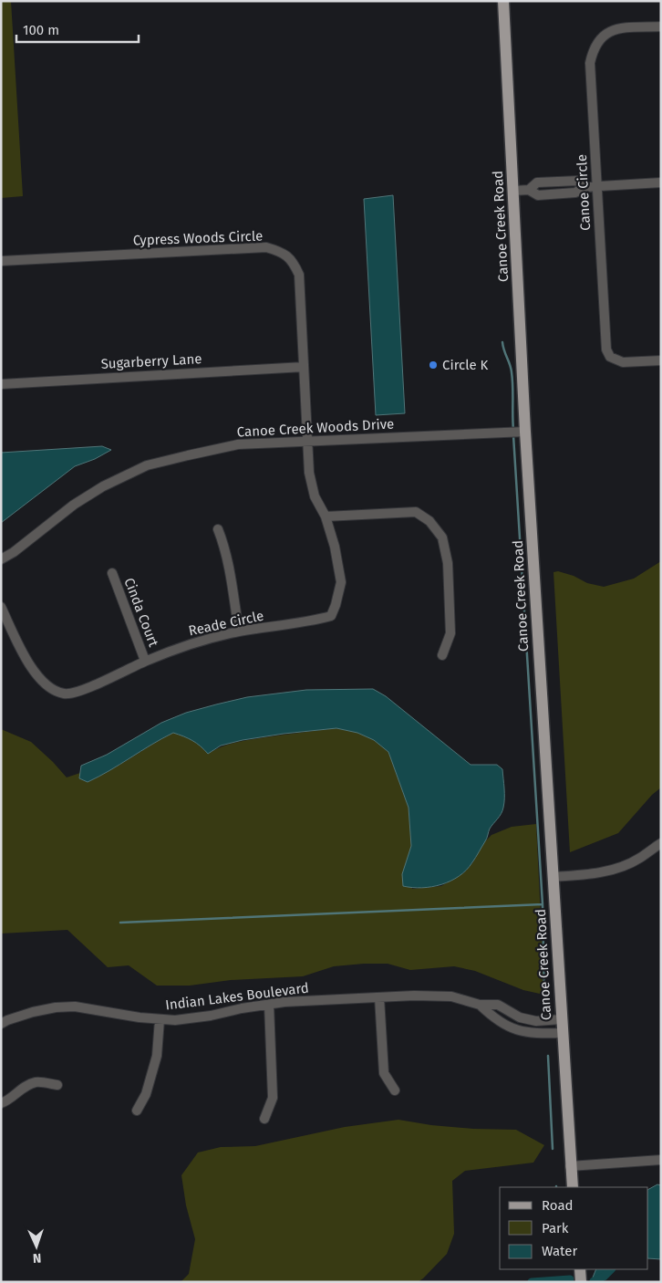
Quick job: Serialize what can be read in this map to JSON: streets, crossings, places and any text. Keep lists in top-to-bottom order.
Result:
{
  "streets": {
    "main road": ["Canoe Creek Road"],
    "street": [
      "Canoe Circle",
      "Cypress Woods Circle",
      "Sugarberry Lane",
      "Canoe Creek Woods Drive",
      "Cinda Court",
      "Reade Circle",
      "Indian Lakes Boulevard"
    ]
  },
  "crossings": [
    ["Canoe Creek Road", "Canoe Creek Woods Drive"],
    ["Canoe Creek Road", "Indian Lakes Boulevard"],
    ["Cypress Woods Circle", "Sugarberry Lane"],
    ["Cypress Woods Circle", "Canoe Creek Woods Drive"],
    ["Cypress Woods Circle", "Reade Circle"],
    ["Canoe Creek Woods Drive", "Reade Circle"],
    ["Cinda Court", "Reade Circle"]
  ],
  "places": ["Circle K"],
  "legend": ["Road", "Park", "Water"],
  "scale_bar": "100 m",
  "north": "bottom"
}
